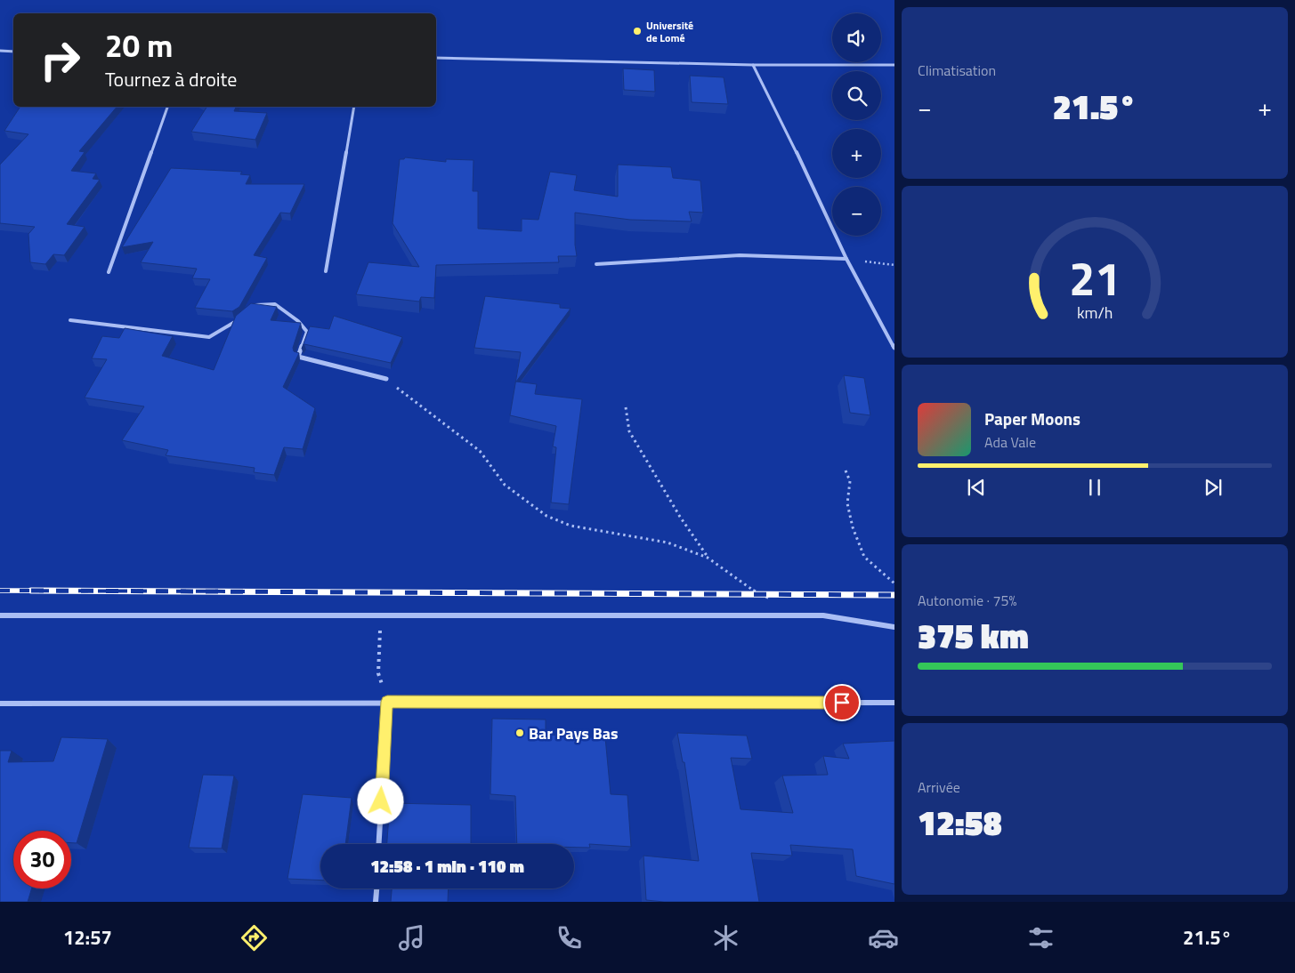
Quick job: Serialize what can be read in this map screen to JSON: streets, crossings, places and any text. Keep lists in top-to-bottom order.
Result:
{
  "places": ["Université de Lomé", "Bar Pays Bas"],
  "page": {
    "tile": [
      "Climatisation",
      ["Autonomie · 75%", "375 km"],
      ["Arrivée", "12:58"]
    ],
    "map_buttons": ["+", "−"],
    "turn": ["20 m", "Tournez à droite"],
    "heat": ["−", "21.5°", "+"],
    "song": ["Paper Moons", "Ada Vale"],
    "limit": "30",
    "trip": "12:58 · 1 min · 110 m",
    "tabs": ["12:57", "21.5°"],
    "gauge": ["21", "km/h"]
  }
}
